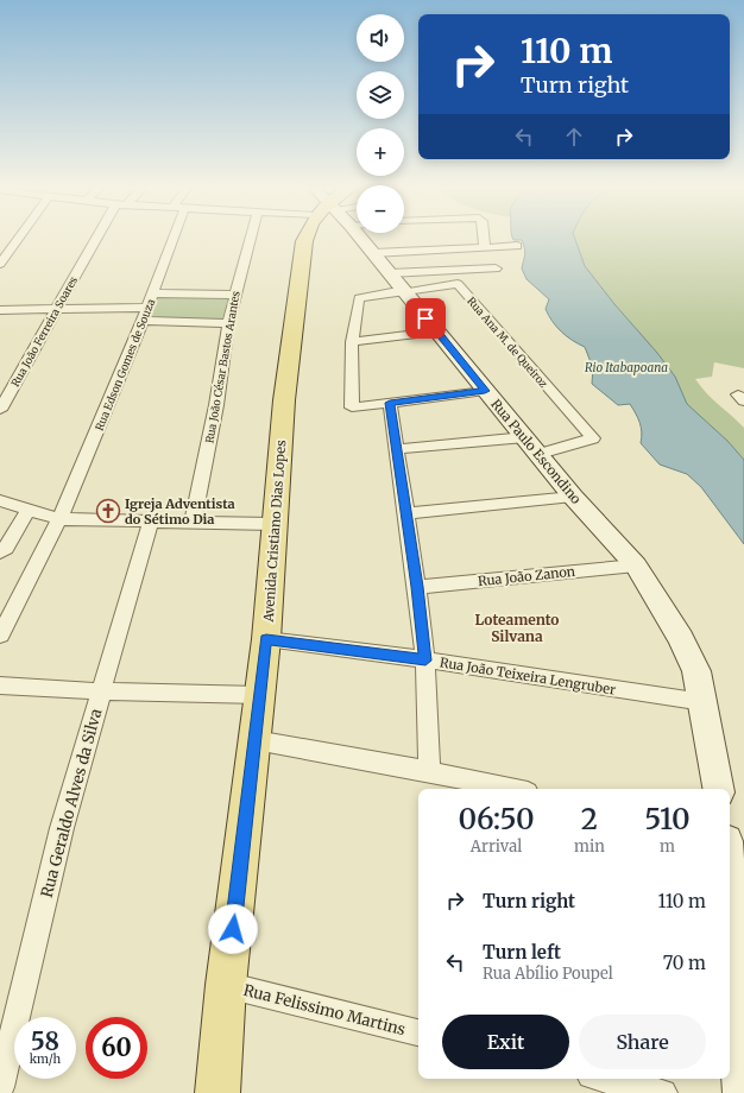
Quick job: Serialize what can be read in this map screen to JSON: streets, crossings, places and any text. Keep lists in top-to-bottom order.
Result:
{
  "streets": {
    "main road": ["Rua Paulo Escondino", "Avenida Cristiano Dias Lopes"],
    "street": [
      "Rua João Ferreira Soares",
      "Rua Ana M. de Queiroz",
      "Rua Edson Gomes de Souza",
      "Rua João César Bastos Arantes",
      "Rua João Zanon",
      "Rua João Teixeira Lengruber",
      "Rua Geraldo Alves da Silva",
      "Rua Felissimo Martins"
    ]
  },
  "crossings": [
    ["Rua Ana M. de Queiroz", "Rua Paulo Escondino"],
    ["Rua Paulo Escondino", "Rua João Zanon"],
    ["Rua Paulo Escondino", "Rua João Teixeira Lengruber"],
    ["Avenida Cristiano Dias Lopes", "Rua João Teixeira Lengruber"],
    ["Avenida Cristiano Dias Lopes", "Rua Felissimo Martins"]
  ],
  "districts": ["Loteamento Silvana"],
  "water": ["Rio Itabapoana"],
  "places": {
    "church": ["Igreja Adventista do Sétimo Dia"]
  },
  "page": {
    "map_buttons": ["+", "−"],
    "turn": ["110 m", "Turn right"],
    "eta": [
      "06:50",
      "Arrival",
      "2",
      "min",
      "510",
      "m"
    ],
    "list": [
      {
        "name": "Turn right",
        "value": "110 m"
      },
      {
        "name": "Turn left",
        "note": "Rua Abílio Poupel",
        "value": "70 m"
      }
    ],
    "buttons": ["Exit", "Share"],
    "speed": "58 km/h",
    "limit": "60"
  }
}
